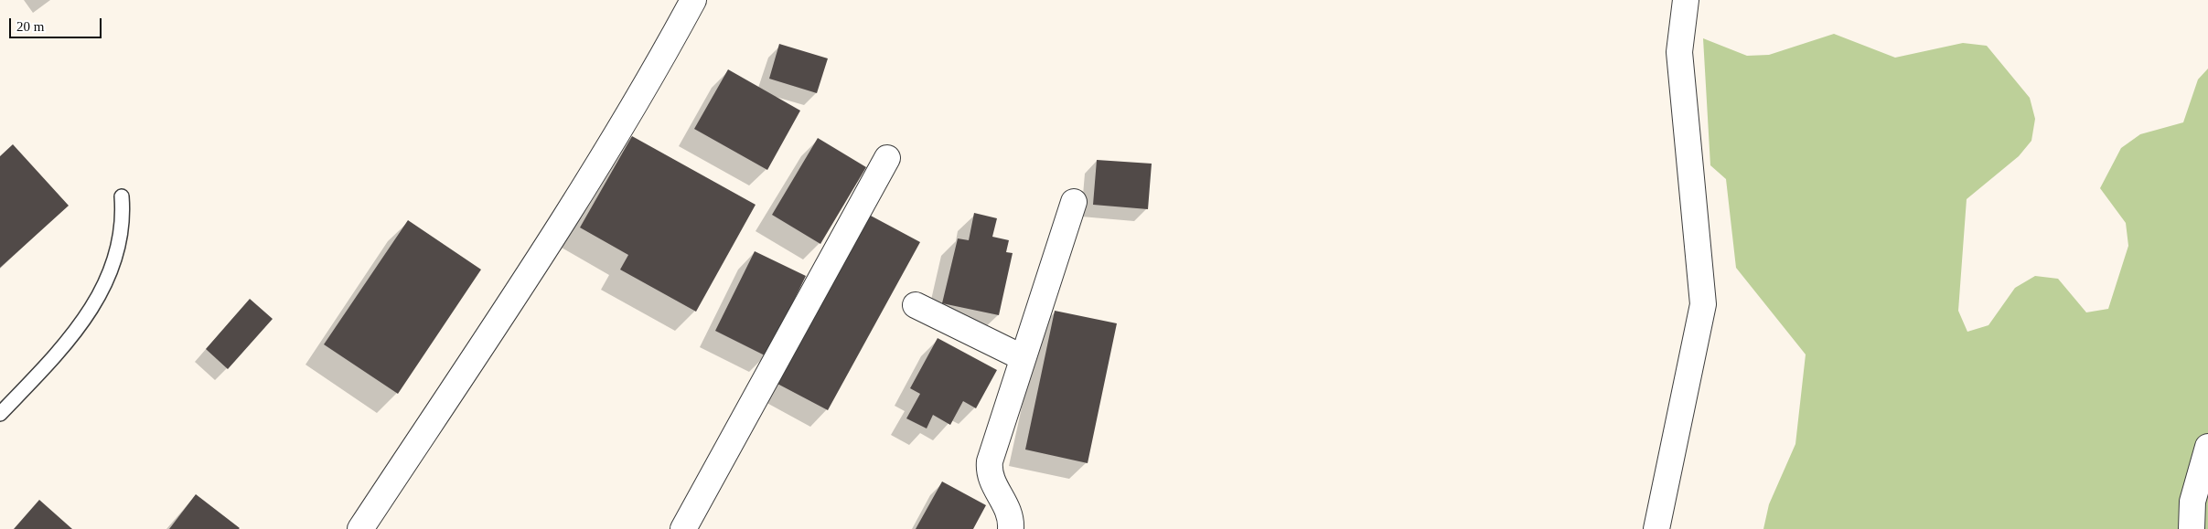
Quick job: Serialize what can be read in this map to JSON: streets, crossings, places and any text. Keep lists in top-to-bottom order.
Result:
{
  "scale_bar": "20 m"
}
